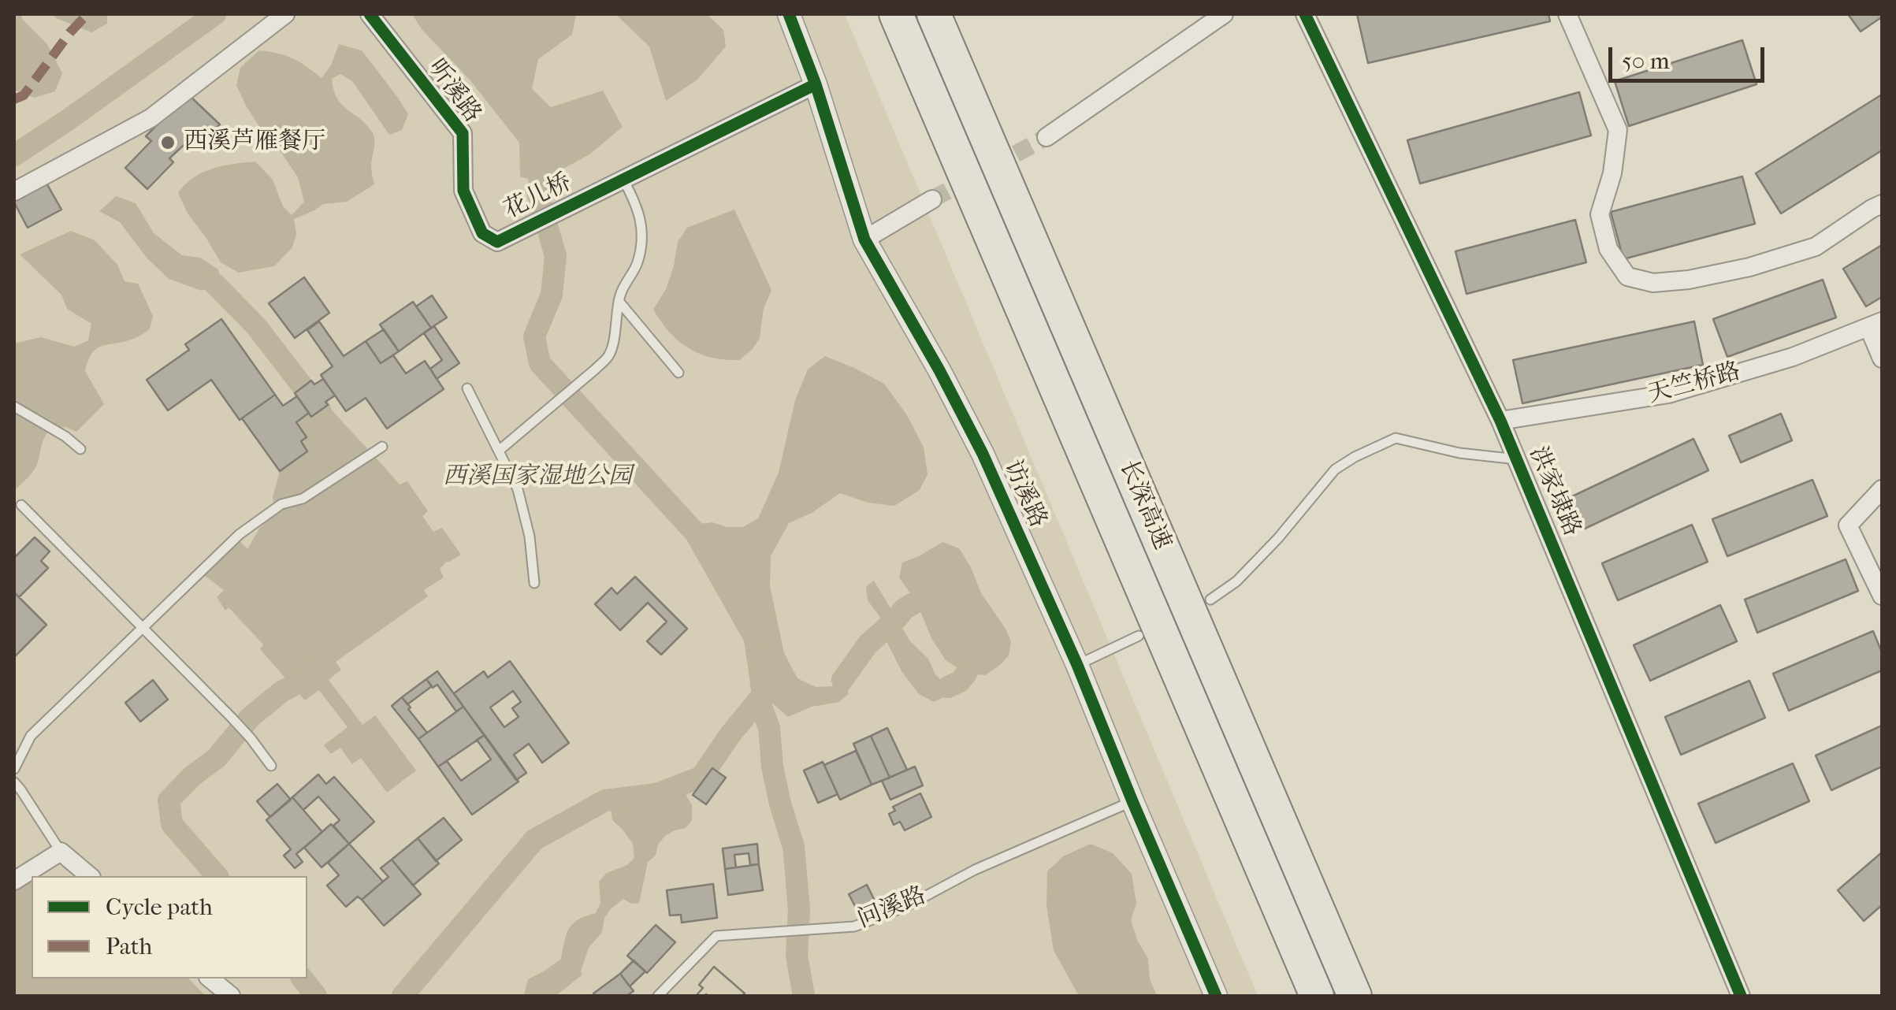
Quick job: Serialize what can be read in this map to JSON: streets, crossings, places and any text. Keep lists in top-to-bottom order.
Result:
{
  "streets": {
    "highway": ["长深高速"],
    "street": [
      "听溪路",
      "花儿桥",
      "天竺桥路",
      "洪家埭路",
      "访溪路"
    ],
    "lane": ["问溪路"]
  },
  "crossings": [
    ["听溪路", "花儿桥"],
    ["天竺桥路", "洪家埭路"],
    ["访溪路", "问溪路"]
  ],
  "parks": ["西溪国家湿地公园"],
  "places": ["西溪芦雁餐厅"],
  "legend": ["Cycle path", "Path"],
  "scale_bar": "50 m"
}
